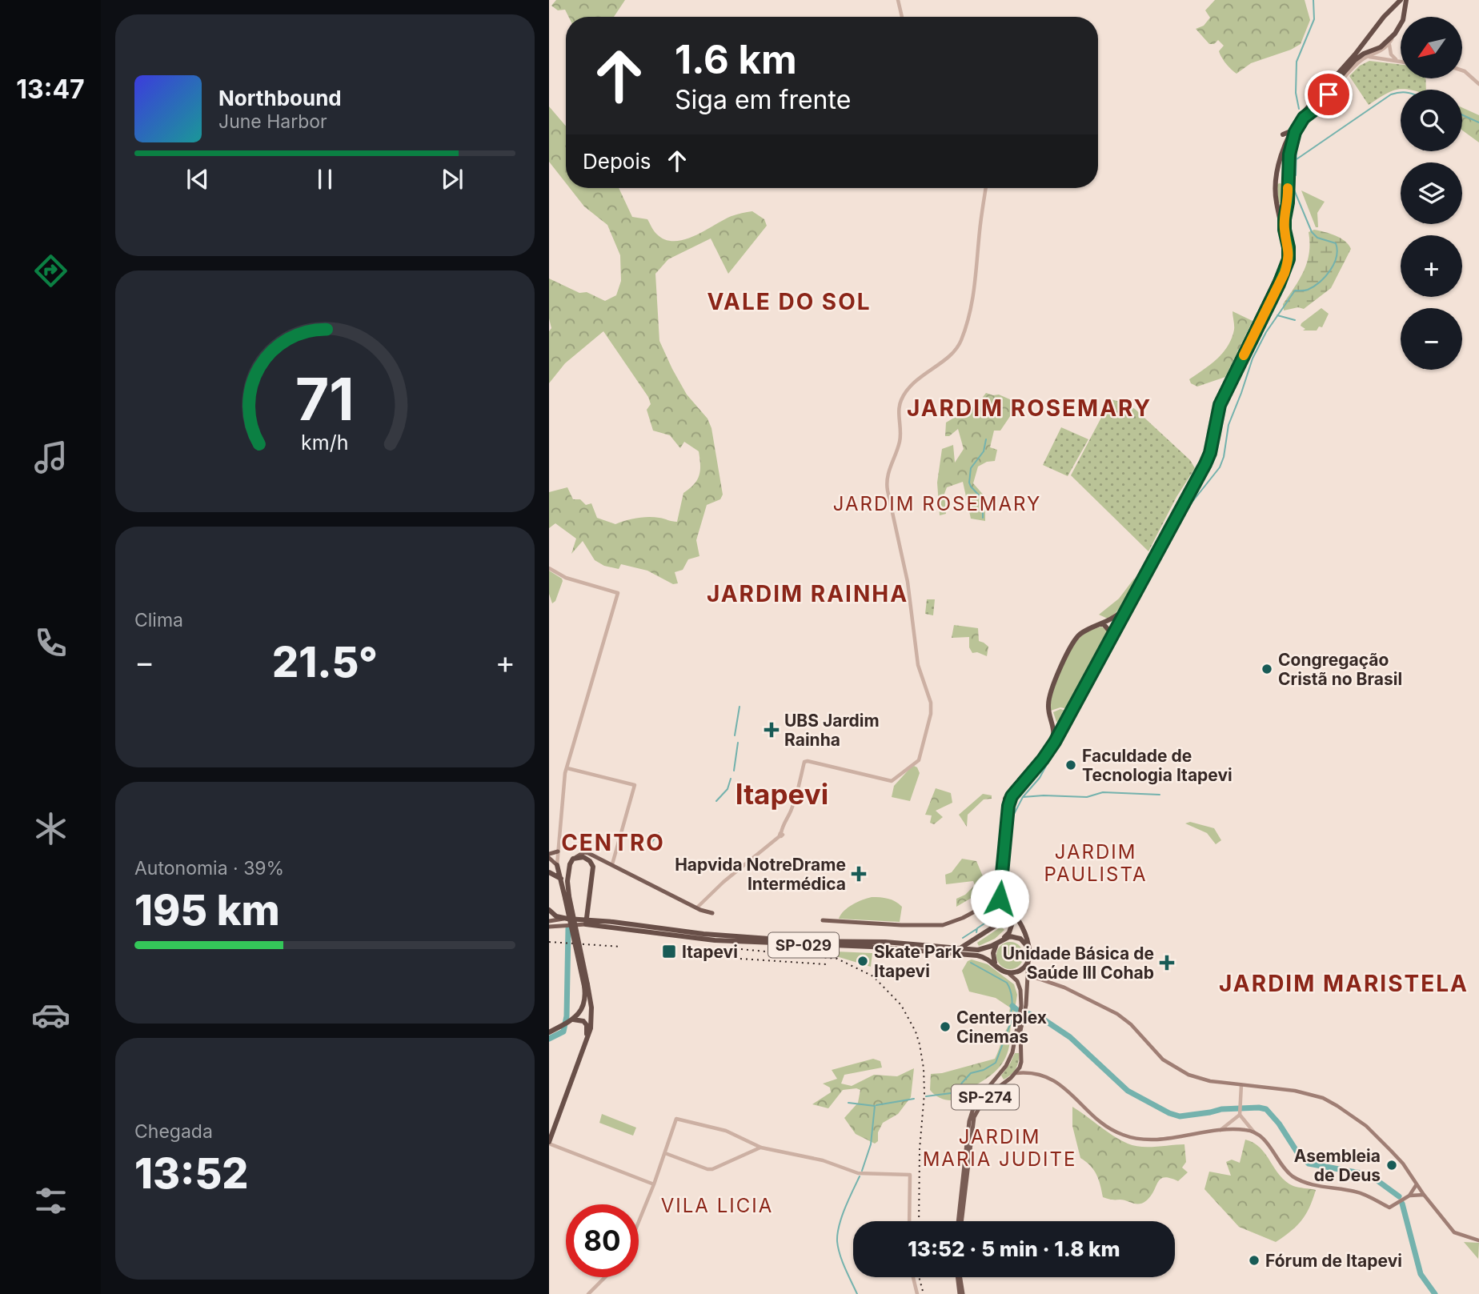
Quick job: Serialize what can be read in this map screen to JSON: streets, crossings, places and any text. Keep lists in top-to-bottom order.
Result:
{
  "streets": {
    "highway": ["SP-029"],
    "main road": ["SP-274"]
  },
  "crossings": [
    ["SP-029", "SP-274"]
  ],
  "districts": [
    "VALE DO SOL",
    "JARDIM ROSEMARY",
    "JARDIM ROSEMARY",
    "JARDIM RAINHA",
    "Itapevi",
    "CENTRO",
    "JARDIM PAULISTA",
    "JARDIM MARISTELA",
    "JARDIM MARIA JUDITE",
    "VILA LICIA"
  ],
  "places": {
    "other": [
      "Congregação Cristã no Brasil",
      "Faculdade de Tecnologia Itapevi",
      "Skate Park Itapevi",
      "Centerplex Cinemas",
      "Asembleia de Deus",
      "Fórum de Itapevi"
    ],
    "health": ["UBS Jardim Rainha", "Hapvida NotreDrame Intermédica", "Unidade Básica de Saúde III Cohab"],
    "transit": ["Itapevi"]
  },
  "north": "bottom left",
  "page": {
    "tabs": "13:47",
    "map_buttons": ["+", "−"],
    "turn": ["1.6 km", "Siga em frente"],
    "song": ["Northbound", "June Harbor"],
    "then": "Depois",
    "tile": [
      "Clima",
      ["Autonomia · 39%", "195 km"],
      ["Chegada", "13:52"]
    ],
    "heat": ["−", "21.5°", "+"],
    "limit": "80",
    "trip": "13:52 · 5 min · 1.8 km",
    "gauge": ["71", "km/h"]
  }
}
